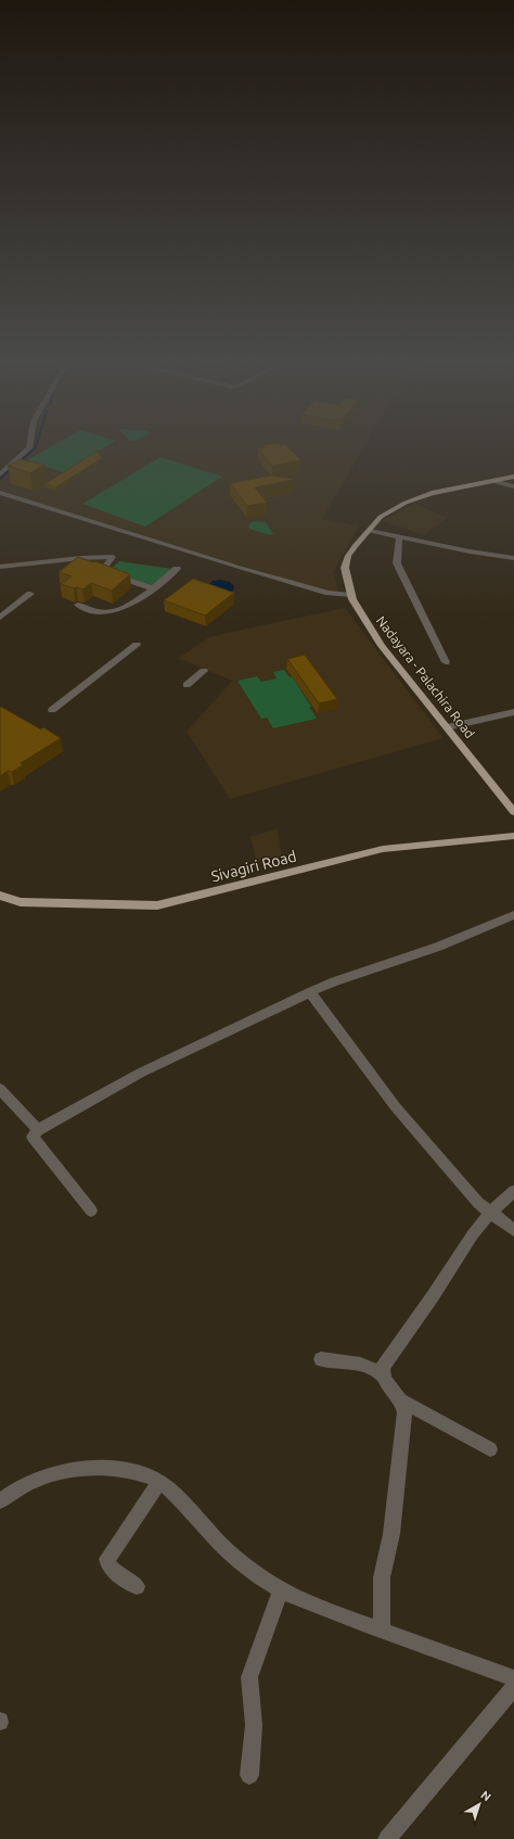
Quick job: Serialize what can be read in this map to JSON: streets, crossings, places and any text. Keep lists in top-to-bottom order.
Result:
{
  "streets": {
    "main road": ["Nadayara - Palachira Road", "Sivagiri Road"]
  },
  "north": "top right"
}
